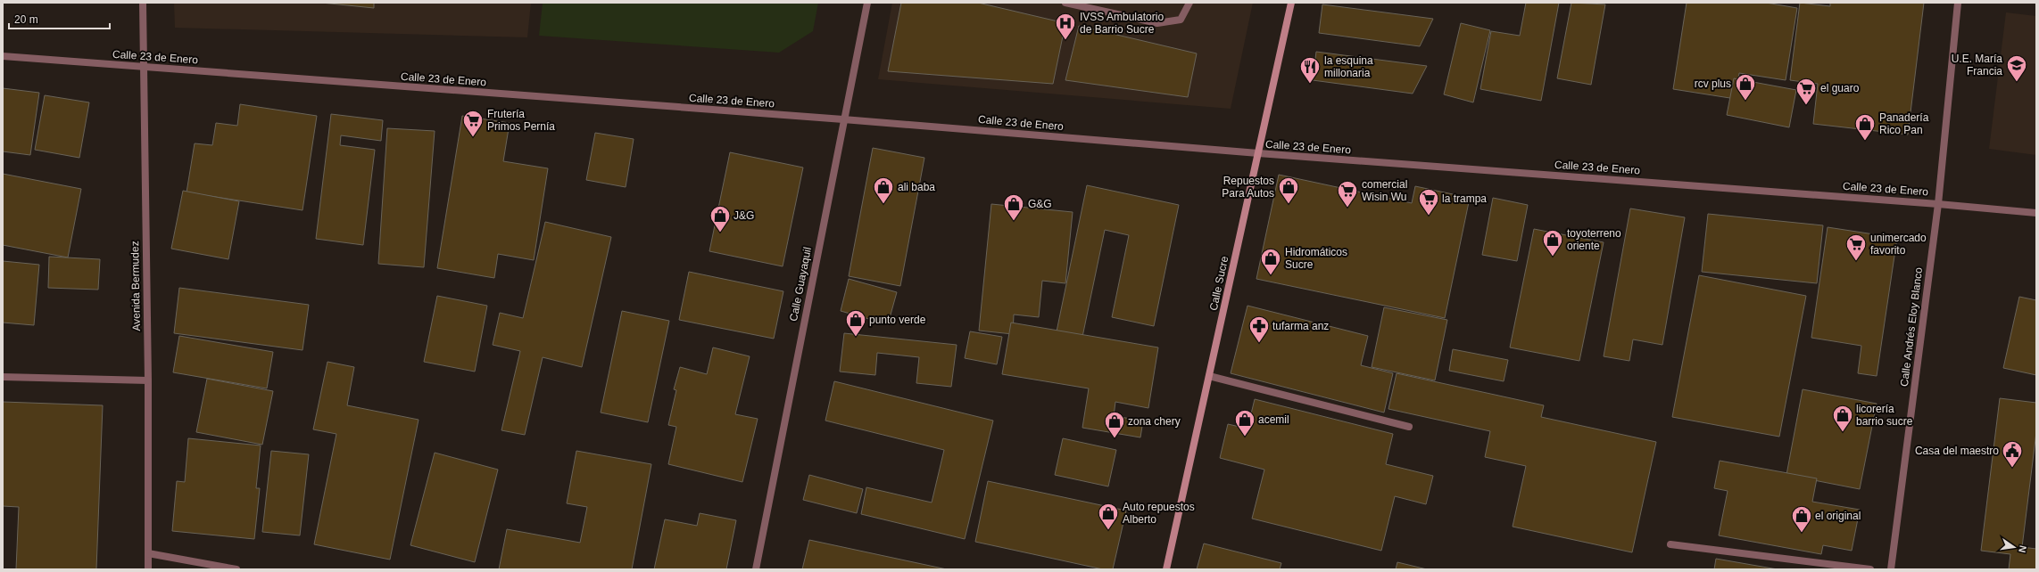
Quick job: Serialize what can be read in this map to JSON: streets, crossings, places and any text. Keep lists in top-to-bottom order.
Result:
{
  "streets": {
    "street": [
      "Calle 23 de Enero",
      "Calle Sucre",
      "Calle Guayaquil",
      "Avenida Bermudez",
      "Calle Andrés Eloy Blanco"
    ]
  },
  "crossings": [
    ["Calle 23 de Enero", "Calle Sucre"],
    ["Calle 23 de Enero", "Calle Guayaquil"],
    ["Calle 23 de Enero", "Avenida Bermudez"],
    ["Calle 23 de Enero", "Calle Andrés Eloy Blanco"]
  ],
  "places": {
    "hospital": ["IVSS Ambulatorio de Barrio Sucre"],
    "school or university": ["U.E. María Francia"],
    "restaurant": ["la esquina millonaria"],
    "shop": [
      "rcv plus",
      "Panadería Rico Pan",
      "ali baba",
      "Repuestos Para Autos",
      "G&G",
      "J&G",
      "toyoterreno oriente",
      "Hidromáticos Sucre",
      "punto verde",
      "licorería barrio sucre",
      "acemil",
      "zona chery",
      "Auto repuestos Alberto",
      "el original"
    ],
    "supermarket": [
      "el guaro",
      "Frutería Primos Pernía",
      "comercial Wisin Wu",
      "la trampa",
      "unimercado favorito"
    ],
    "pharmacy": ["tufarma anz"],
    "public building": ["Casa del maestro"]
  },
  "scale_bar": "20 m",
  "north": "right"
}
